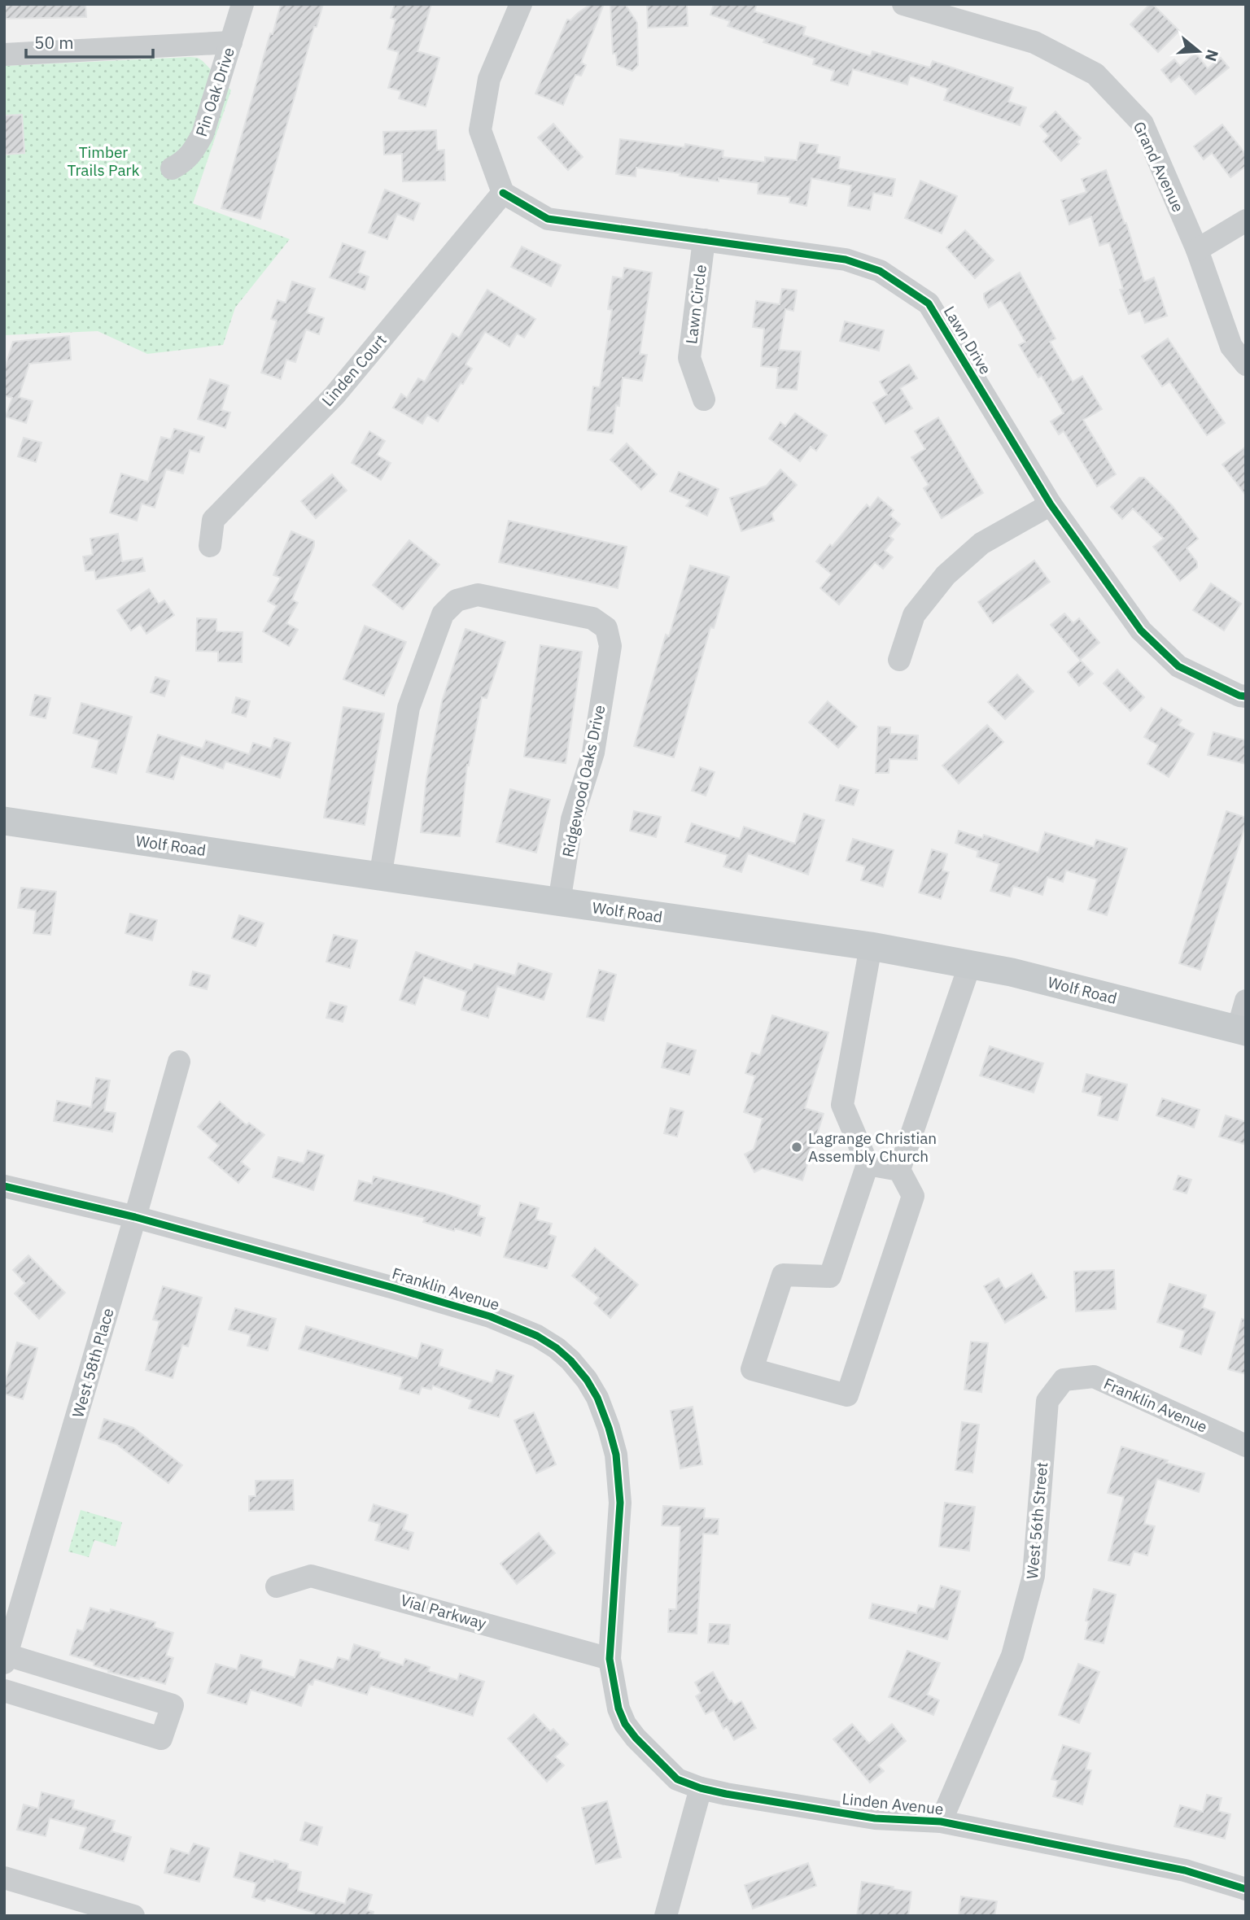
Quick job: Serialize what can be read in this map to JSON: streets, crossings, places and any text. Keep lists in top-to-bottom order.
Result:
{
  "streets": {
    "main road": ["Wolf Road"],
    "street": [
      "Pin Oak Drive",
      "Grand Avenue",
      "Lawn Circle",
      "Lawn Drive",
      "Linden Court",
      "Ridgewood Oaks Drive",
      "Franklin Avenue",
      "West 58th Place",
      "West 56th Street",
      "Vial Parkway",
      "Linden Avenue"
    ]
  },
  "crossings": [
    ["Lawn Circle", "Lawn Drive"],
    ["Lawn Drive", "Linden Court"],
    ["Ridgewood Oaks Drive", "Wolf Road"],
    ["Franklin Avenue", "West 58th Place"],
    ["Franklin Avenue", "West 56th Street"],
    ["Franklin Avenue", "Vial Parkway"],
    ["Franklin Avenue", "Linden Avenue"],
    ["West 56th Street", "Linden Avenue"],
    ["Vial Parkway", "Linden Avenue"]
  ],
  "parks": ["Timber Trails Park"],
  "places": ["Lagrange Christian Assembly Church"],
  "scale_bar": "50 m",
  "north": "right"
}
